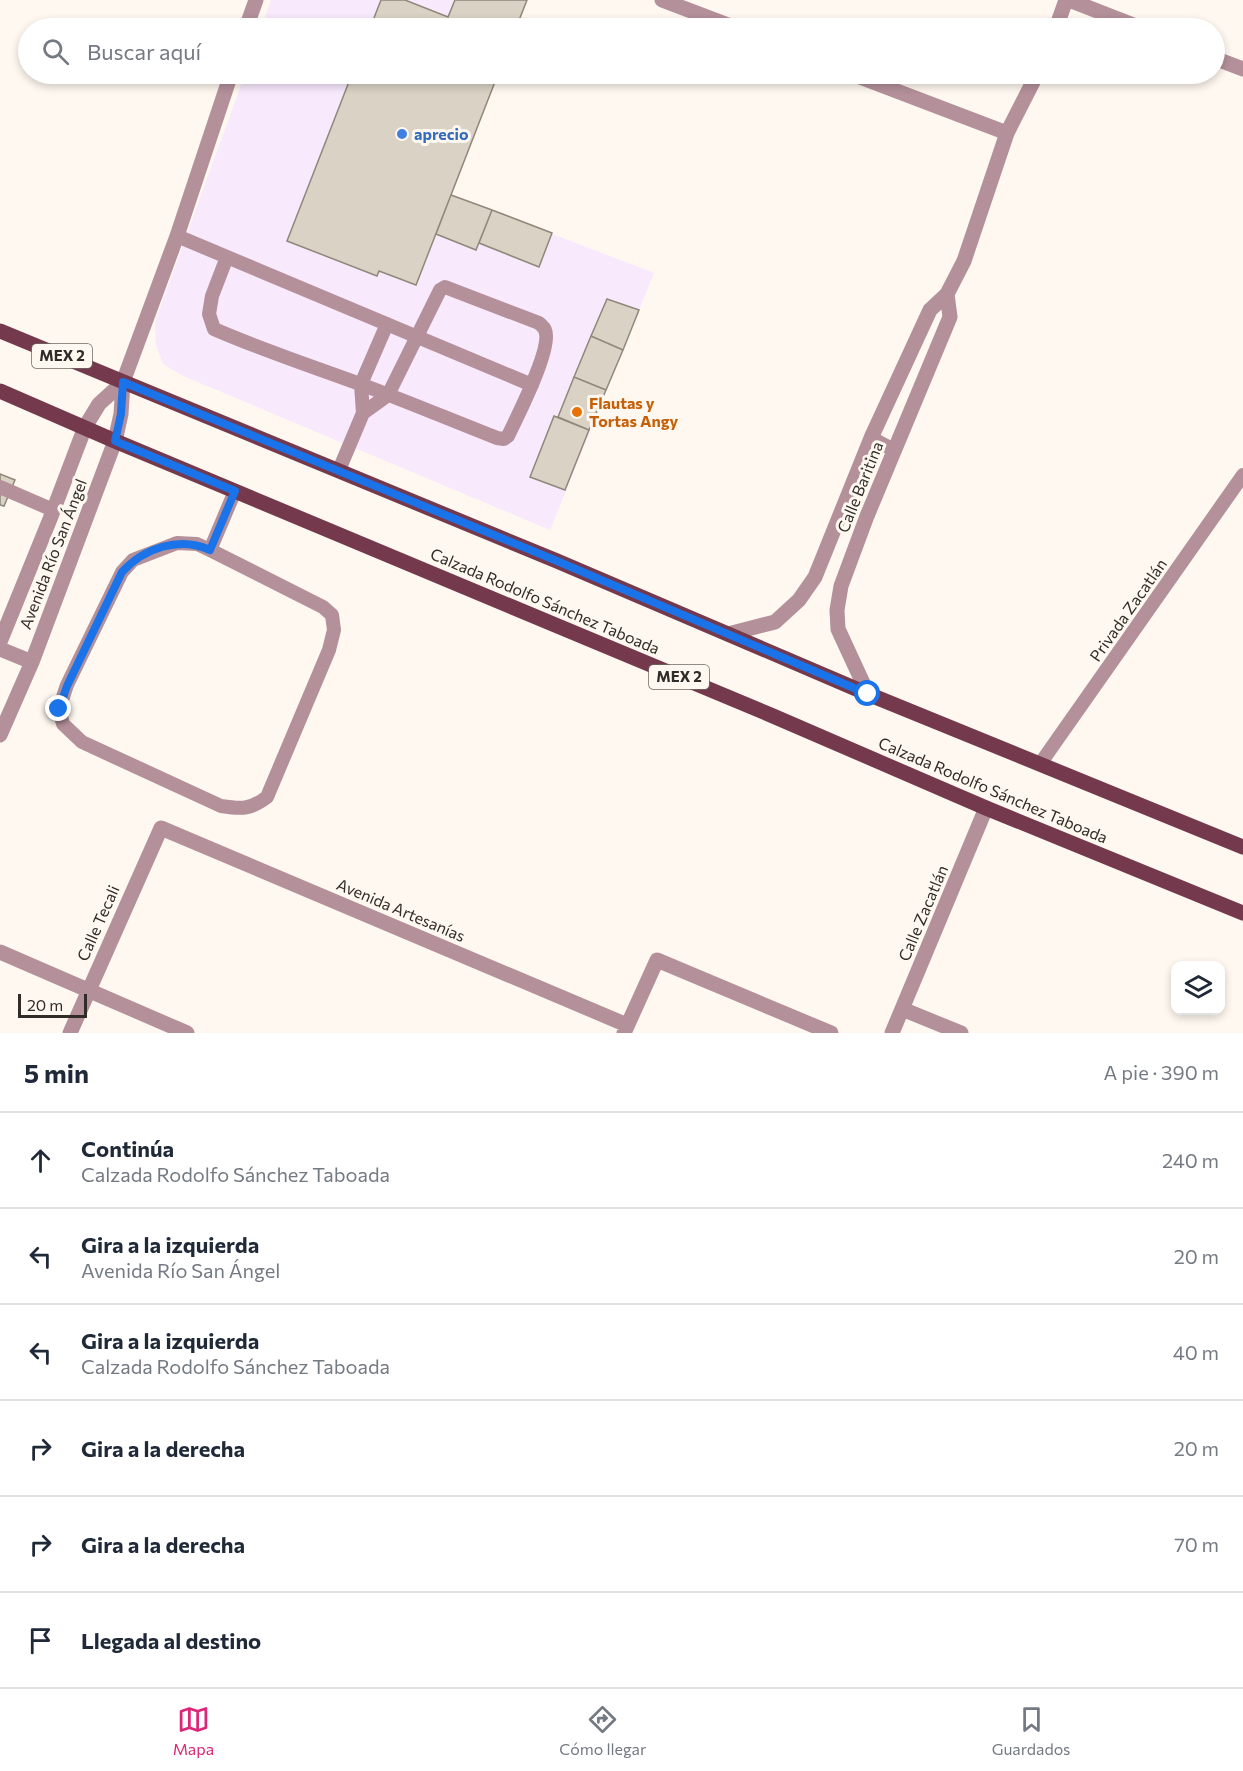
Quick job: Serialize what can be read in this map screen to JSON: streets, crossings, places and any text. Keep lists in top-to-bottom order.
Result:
{
  "streets": {
    "main road": ["MEX 2", "Calzada Rodolfo Sánchez Taboada"],
    "street": [
      "Calle Baritina",
      "Avenida Río San Ángel",
      "Avenida Artesanías",
      "Calle Zacatlán",
      "Calle Tecali"
    ],
    "lane": ["Privada Zacatlán"]
  },
  "crossings": [
    ["MEX 2", "Calle Baritina"],
    ["MEX 2", "Avenida Río San Ángel"],
    ["MEX 2", "Privada Zacatlán"],
    ["Avenida Río San Ángel", "Calzada Rodolfo Sánchez Taboada"],
    ["Calzada Rodolfo Sánchez Taboada", "Calle Zacatlán"],
    ["Avenida Artesanías", "Calle Tecali"]
  ],
  "places": ["aprecio", "Flautas y Tortas Angy"],
  "scale_bar": "20 m",
  "page": {
    "search": "Buscar aquí",
    "scale": "20 m",
    "heading": ["5 min", "A pie · 390 m"],
    "list": [
      ["Continúa", "Calzada Rodolfo Sánchez Taboada", "240 m"],
      ["Gira a la izquierda", "Avenida Río San Ángel", "20 m"],
      ["Gira a la izquierda", "Calzada Rodolfo Sánchez Taboada", "40 m"],
      ["Gira a la derecha", "20 m"],
      ["Gira a la derecha", "70 m"],
      "Llegada al destino"
    ],
    "nav": ["Mapa", "Cómo llegar", "Guardados"]
  }
}
